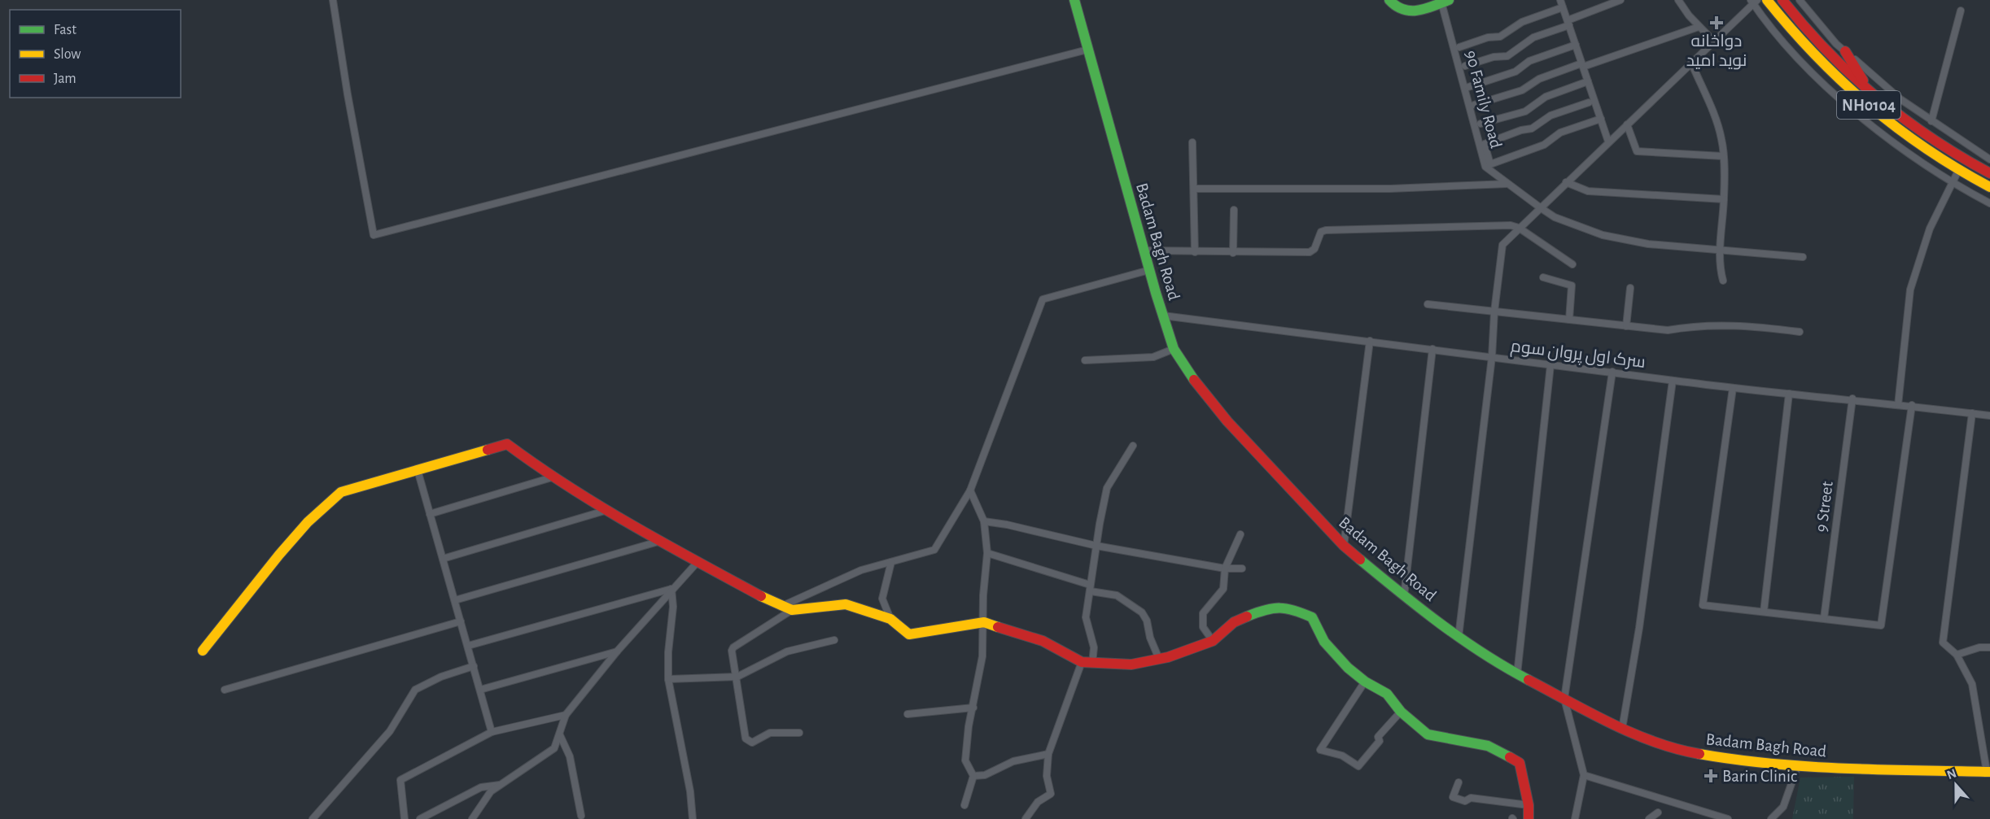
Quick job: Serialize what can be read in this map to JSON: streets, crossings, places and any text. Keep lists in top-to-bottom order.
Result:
{
  "streets": {
    "main road": ["90 Family Road", "NH0104", "Badam Bagh Road"],
    "street": ["سرک اول پروان سوم", "9 Street"]
  },
  "crossings": [
    ["Badam Bagh Road", "سرک اول پروان سوم"],
    ["سرک اول پروان سوم", "9 Street"]
  ],
  "places": {
    "health": ["دواخانه نوید امید", "Barin Clinic"]
  },
  "legend": ["Fast", "Slow", "Jam"],
  "north": "top"
}
